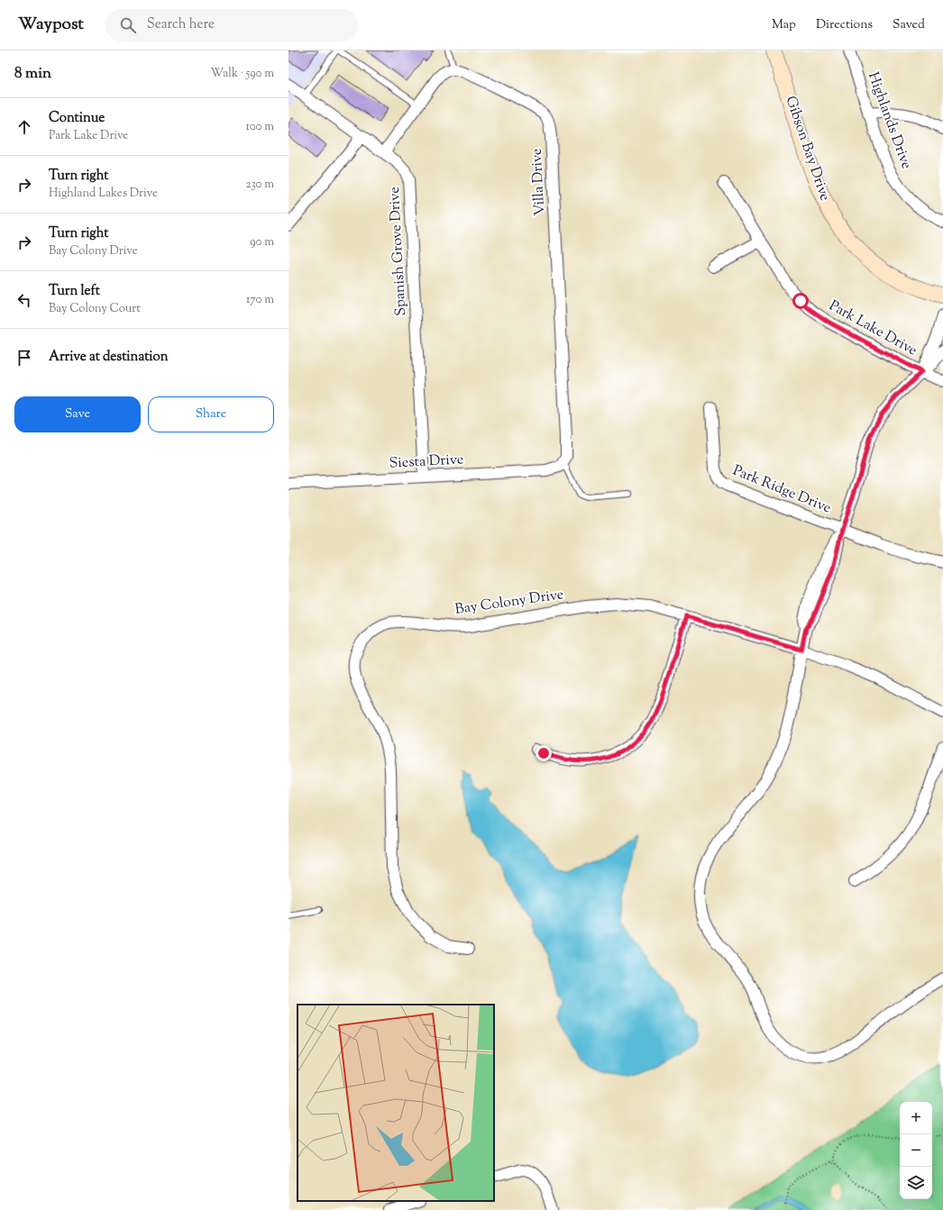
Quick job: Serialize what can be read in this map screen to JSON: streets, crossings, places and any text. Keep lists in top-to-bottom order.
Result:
{
  "streets": {
    "street": [
      "Highlands Drive",
      "Gibson Bay Drive",
      "Villa Drive",
      "Spanish Grove Drive",
      "Park Lake Drive",
      "Siesta Drive",
      "Park Ridge Drive",
      "Bay Colony Drive"
    ]
  },
  "crossings": [
    ["Villa Drive", "Siesta Drive"],
    ["Spanish Grove Drive", "Siesta Drive"]
  ],
  "page": {
    "header": "Waypost",
    "search": "Search here",
    "nav": ["Map", "Directions", "Saved"],
    "heading": ["8 min", "Walk · 590 m"],
    "list": [
      ["Continue", "Park Lake Drive", "100 m"],
      ["Turn right", "Highland Lakes Drive", "230 m"],
      ["Turn right", "Bay Colony Drive", "90 m"],
      ["Turn left", "Bay Colony Court", "170 m"],
      "Arrive at destination"
    ],
    "buttons": ["Save", "Share"],
    "map_buttons": ["+", "−"]
  }
}
